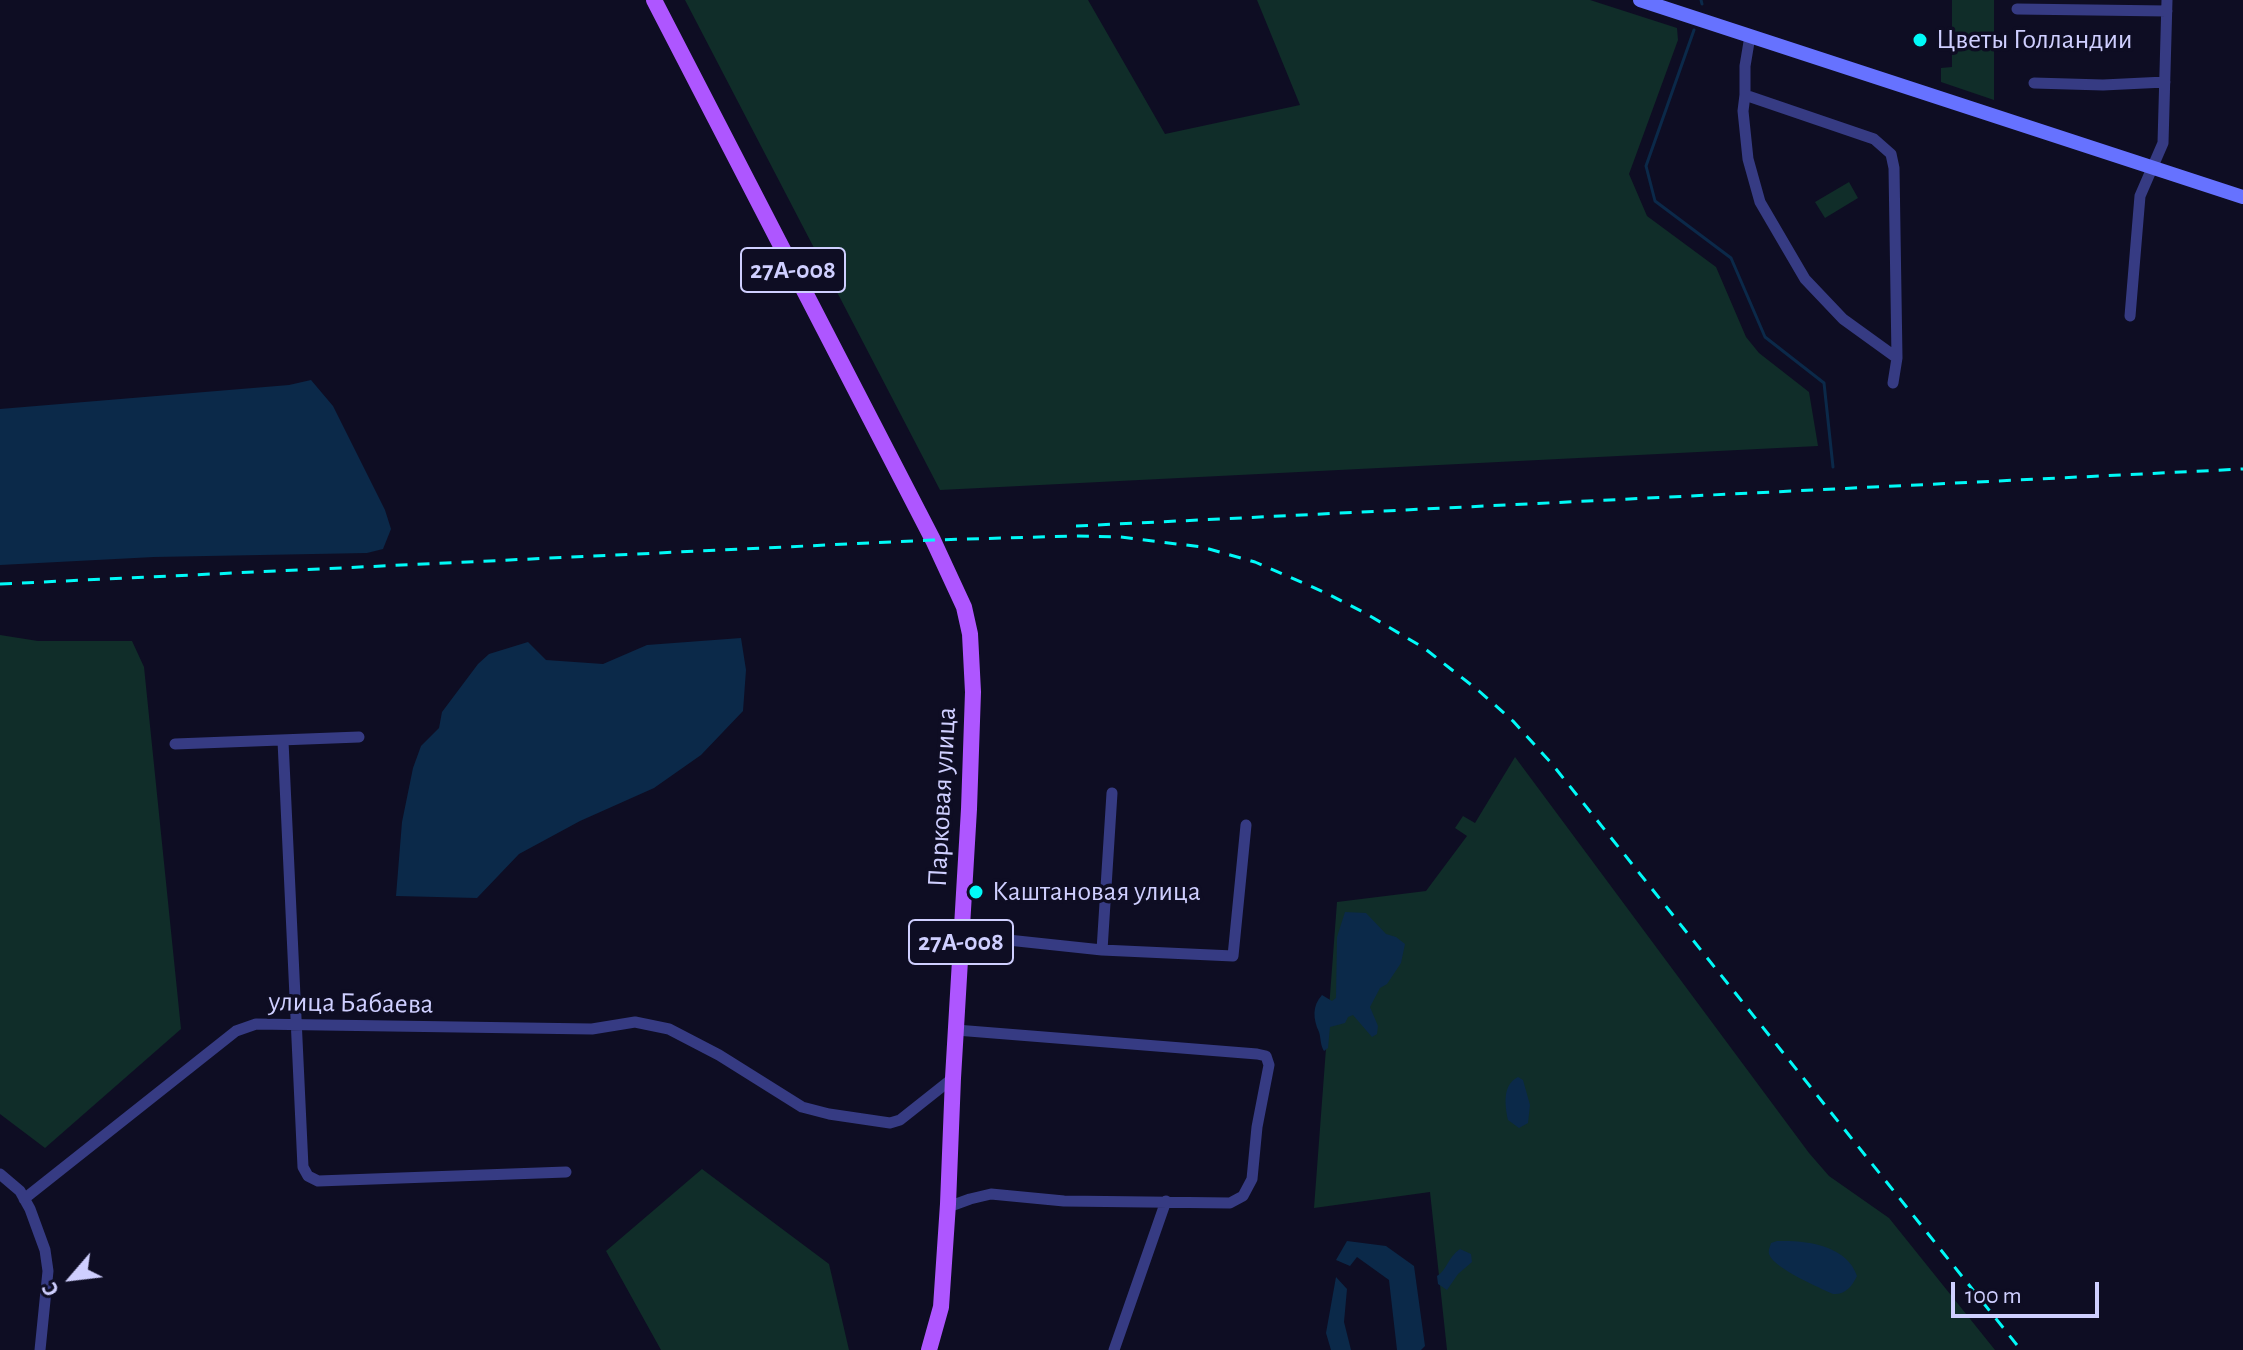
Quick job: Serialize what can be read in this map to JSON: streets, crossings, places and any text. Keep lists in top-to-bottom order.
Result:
{
  "streets": {
    "main road": ["27А-008", "Парковая улица"],
    "street": ["улица Бабаева"]
  },
  "crossings": [
    ["Парковая улица", "улица Бабаева"]
  ],
  "places": ["Цветы Голландии", "Каштановая улица"],
  "scale_bar": "100 m",
  "north": "bottom left"
}
